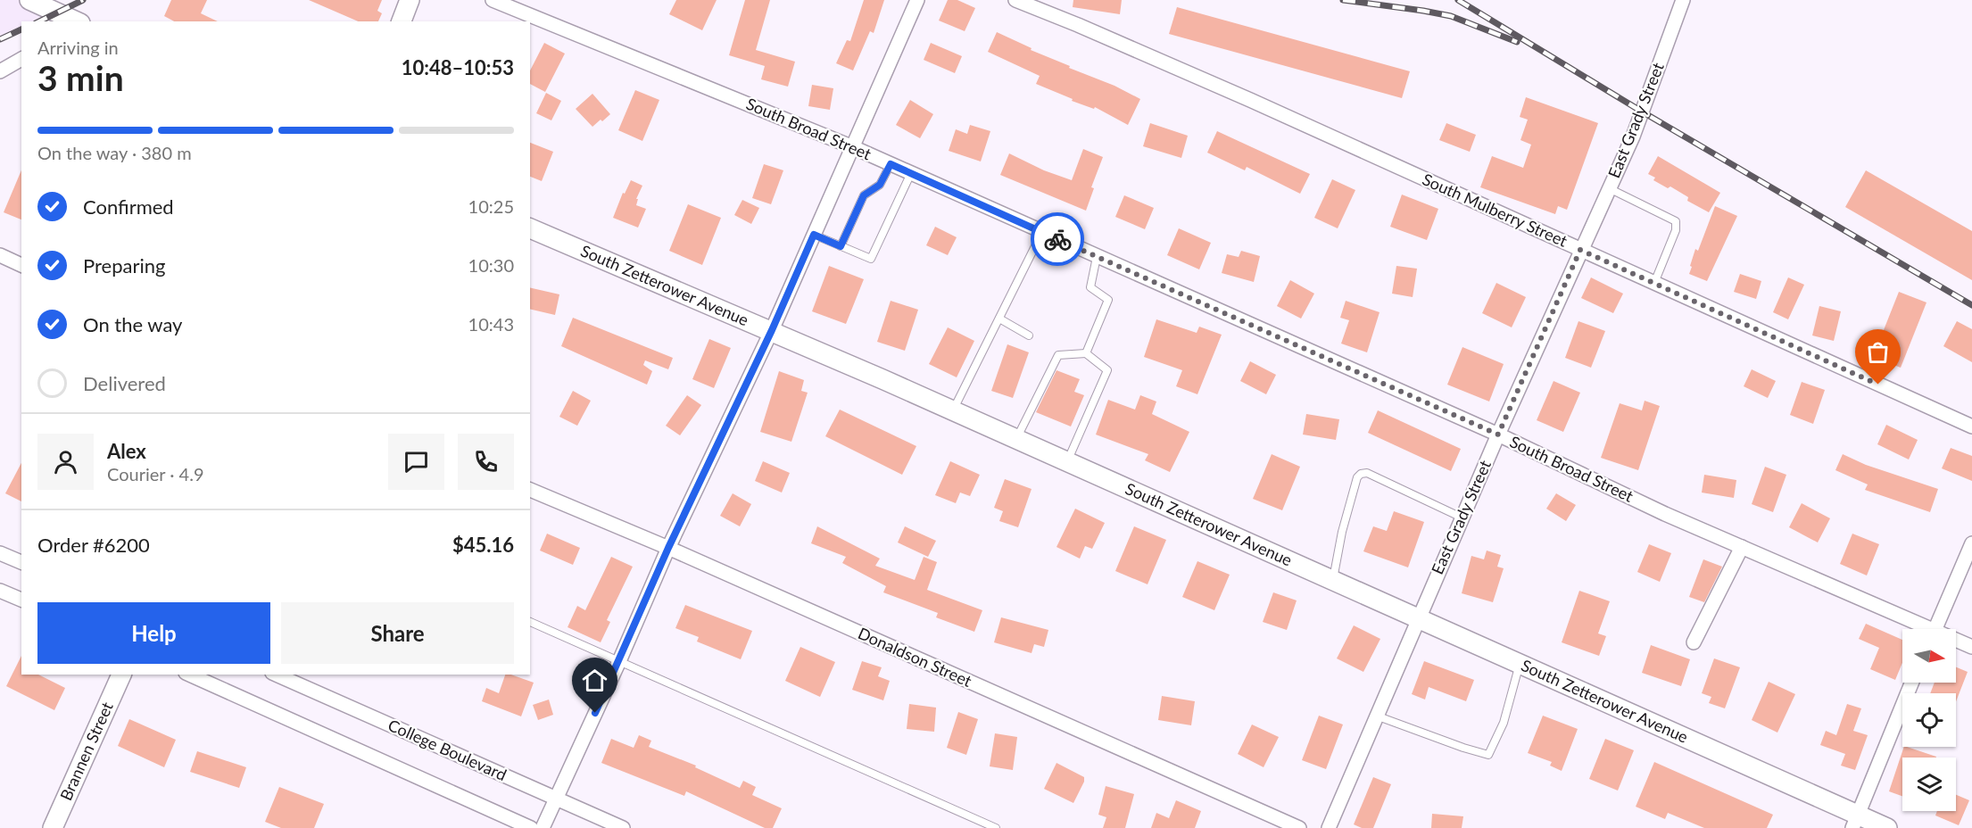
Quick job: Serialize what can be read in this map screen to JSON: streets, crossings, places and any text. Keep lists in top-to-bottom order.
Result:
{
  "streets": {
    "street": [
      "East Grady Street",
      "South Broad Street",
      "South Mulberry Street",
      "South Zetterower Avenue",
      "Donaldson Street",
      "Brannen Street",
      "College Boulevard"
    ]
  },
  "crossings": [
    ["East Grady Street", "South Broad Street"],
    ["East Grady Street", "South Mulberry Street"],
    ["East Grady Street", "South Zetterower Avenue"]
  ],
  "north": "right",
  "page": {
    "heading": ["3 min", "Arriving in", "10:48–10:53"],
    "panel": [
      "Alex",
      "Courier · 4.9",
      "Order #6200",
      "$45.16"
    ],
    "bar": "On the way · 380 m",
    "list": [
      ["Confirmed", "10:25"],
      ["Preparing", "10:30"],
      ["On the way", "10:43"],
      "Delivered"
    ],
    "buttons": ["Help", "Share"]
  }
}
